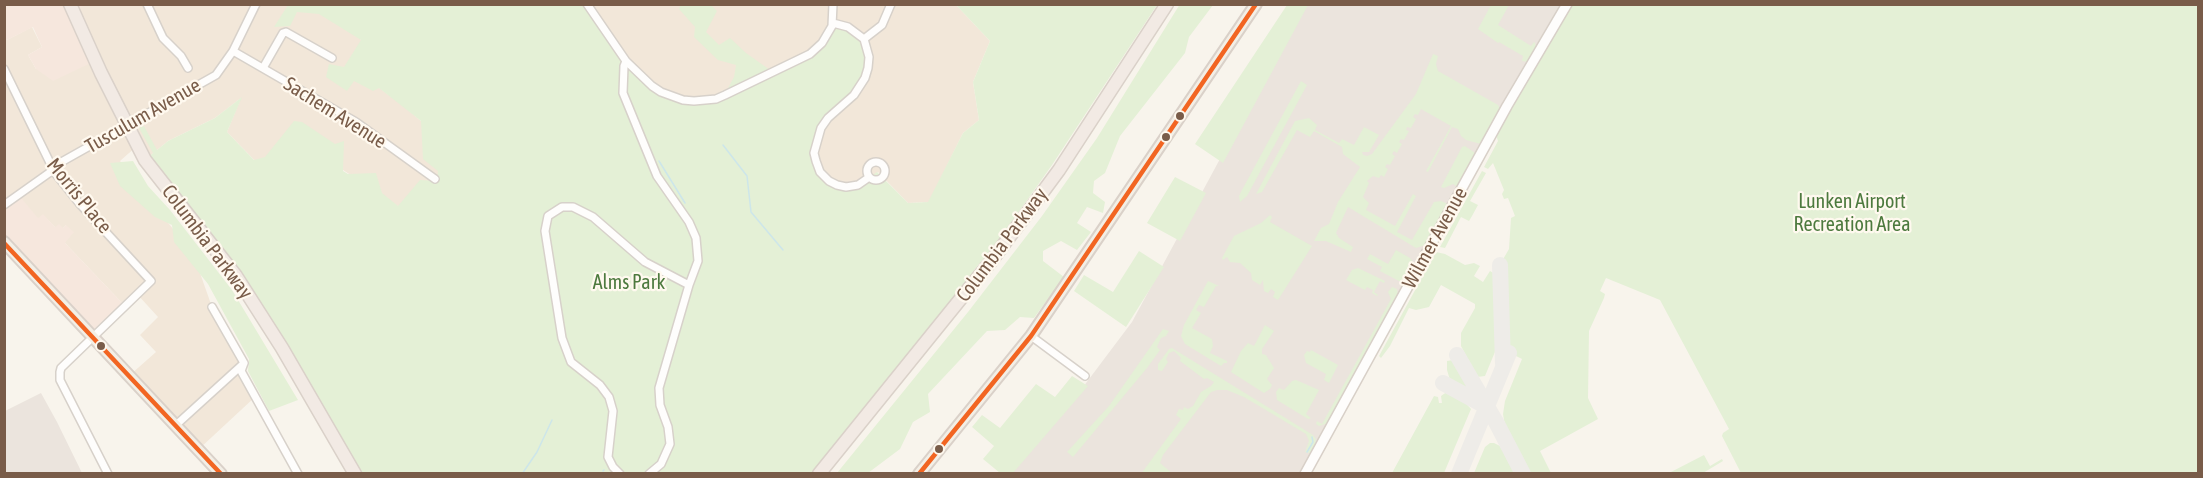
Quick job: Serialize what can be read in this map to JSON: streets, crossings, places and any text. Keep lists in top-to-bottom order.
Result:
{
  "streets": {
    "highway": ["Columbia Parkway"],
    "street": [
      "Sachem Avenue",
      "Tusculum Avenue",
      "Morris Place",
      "Wilmer Avenue"
    ]
  },
  "crossings": [
    ["Sachem Avenue", "Tusculum Avenue"],
    ["Tusculum Avenue", "Morris Place"],
    ["Tusculum Avenue", "Columbia Parkway"]
  ],
  "parks": ["Lunken Airport Recreation Area", "Alms Park"]
}
